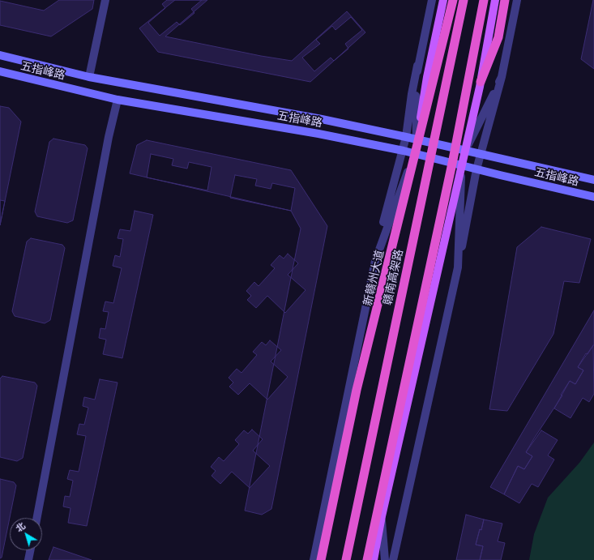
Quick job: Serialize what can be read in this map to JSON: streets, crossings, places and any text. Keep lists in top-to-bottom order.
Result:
{
  "streets": {
    "highway": ["赣南高架路"],
    "main road": ["五指峰路", "新赣州大道"]
  },
  "crossings": [
    ["五指峰路", "新赣州大道"]
  ],
  "north": "top left"
}
